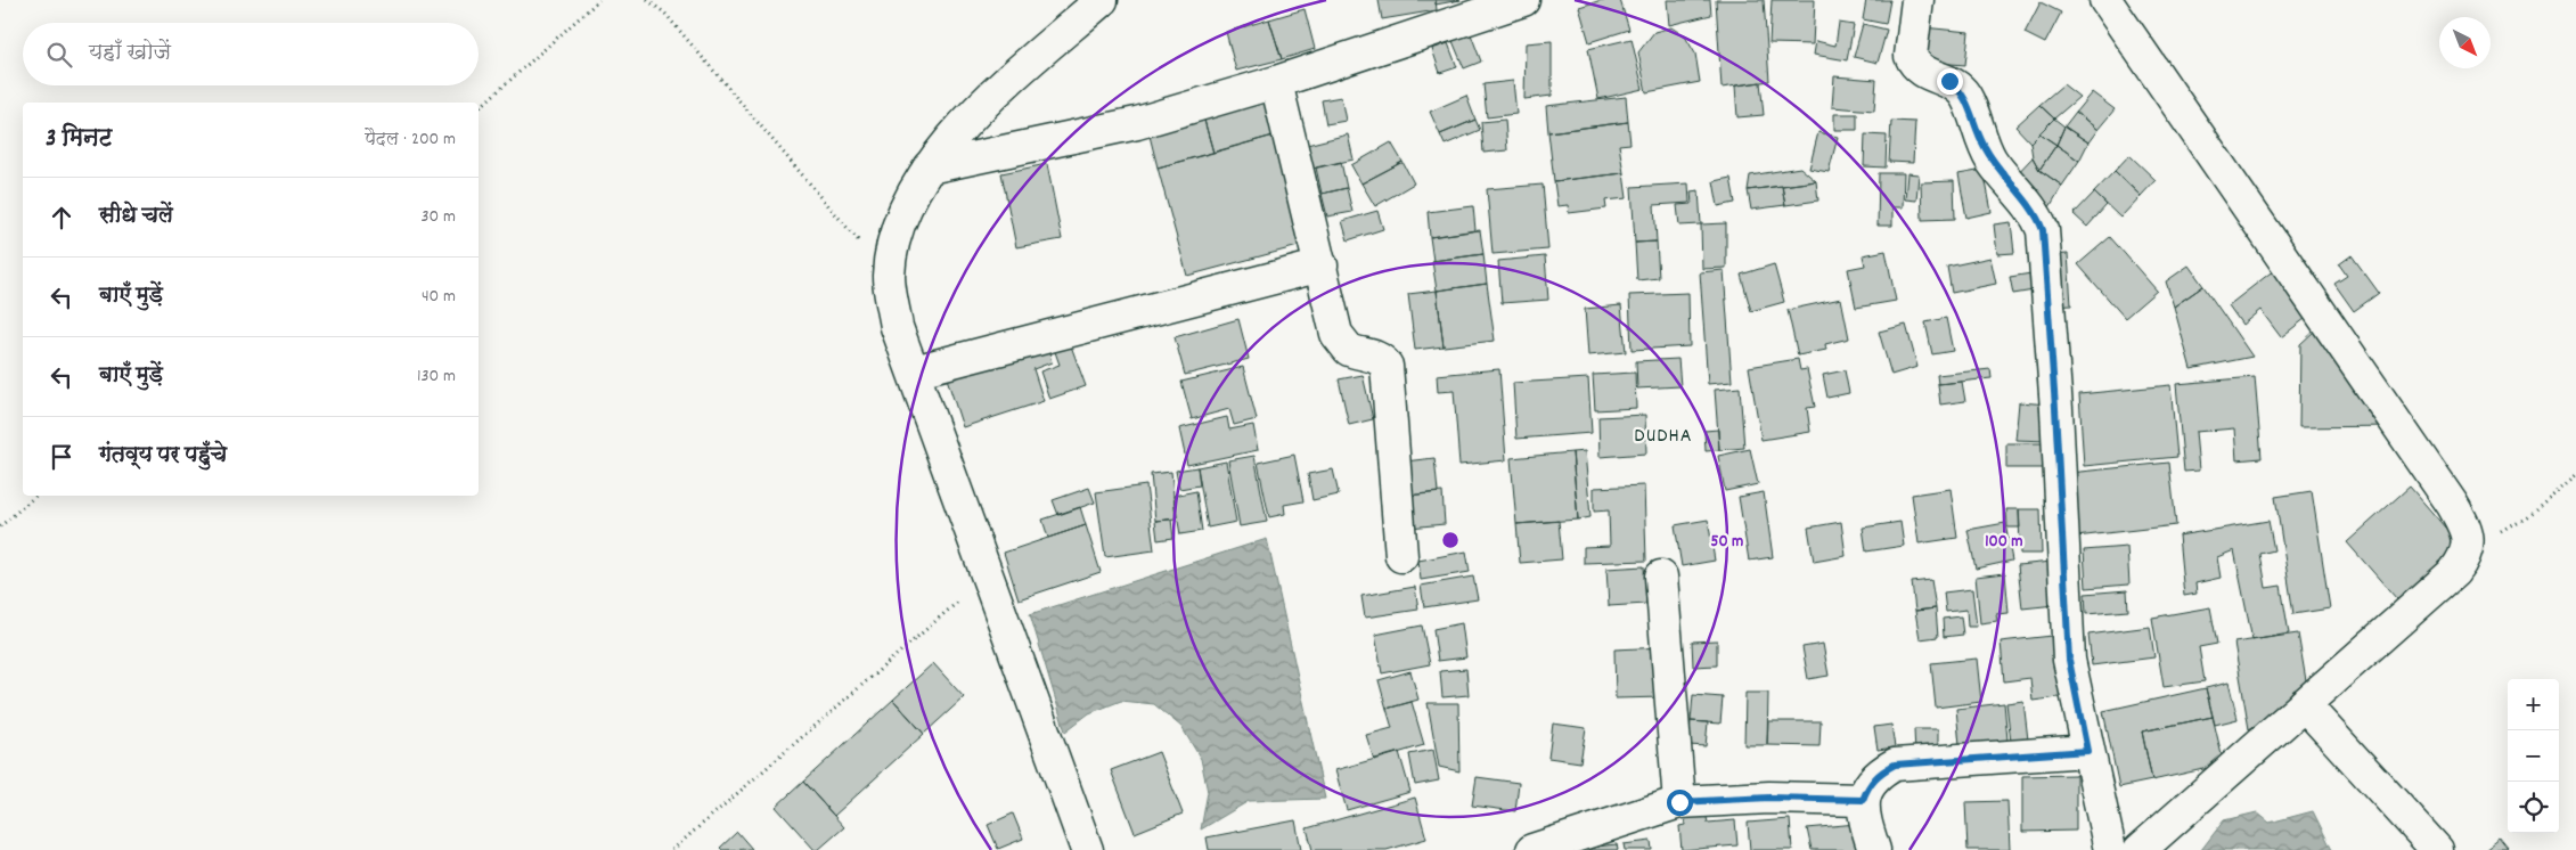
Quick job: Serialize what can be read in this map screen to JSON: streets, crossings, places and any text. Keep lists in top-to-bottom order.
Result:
{
  "districts": ["DUDHA"],
  "north": "bottom right",
  "page": {
    "search": "यहाँ खोजें",
    "heading": ["3 मिनट", "पैदल · 200 m"],
    "list": [
      ["सीधे चलें", "30 m"],
      ["बाएँ मुड़ें", "40 m"],
      ["बाएँ मुड़ें", "130 m"],
      "गंतव्य पर पहुँचे"
    ],
    "map_buttons": ["+", "−"]
  },
  "rings": ["50 m", "100 m"]
}
